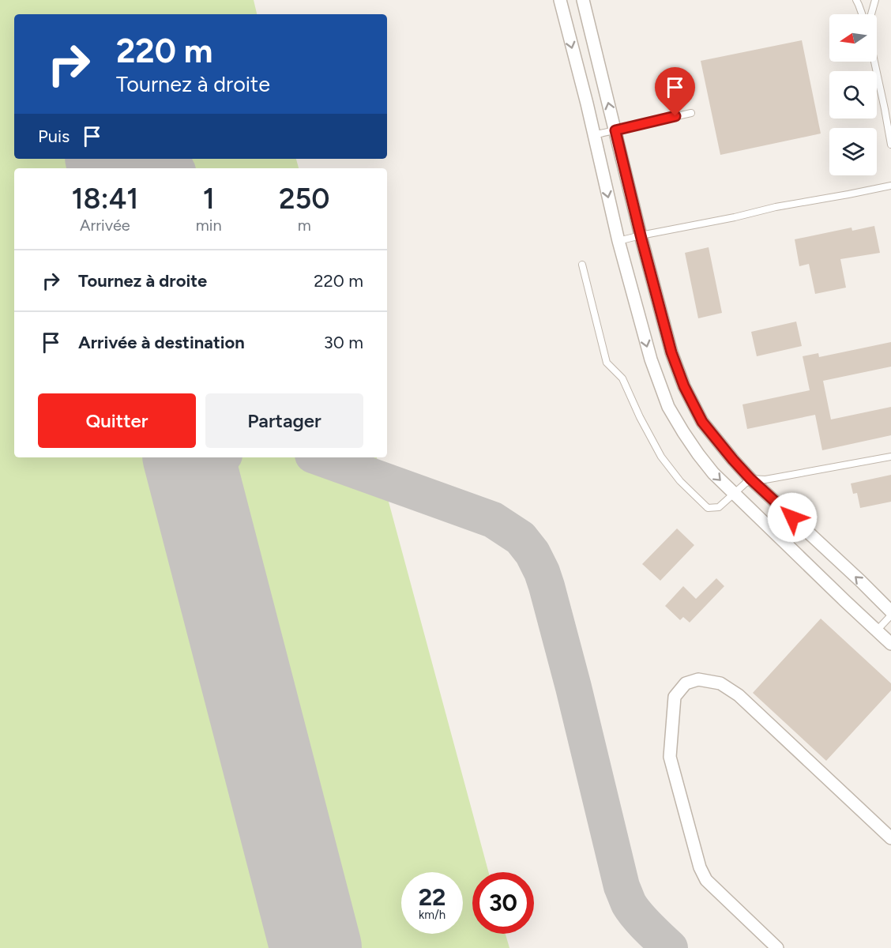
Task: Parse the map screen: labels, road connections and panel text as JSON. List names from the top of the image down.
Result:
{
  "north": "left",
  "page": {
    "turn": ["220 m", "Tournez à droite"],
    "then": "Puis",
    "eta": [
      "18:41",
      "Arrivée",
      "1",
      "min",
      "250",
      "m"
    ],
    "list": [
      {
        "name": "Tournez à droite",
        "value": "220 m"
      },
      {
        "name": "Arrivée à destination",
        "value": "30 m"
      }
    ],
    "buttons": ["Quitter", "Partager"],
    "speed": "22 km/h",
    "limit": "30"
  }
}
